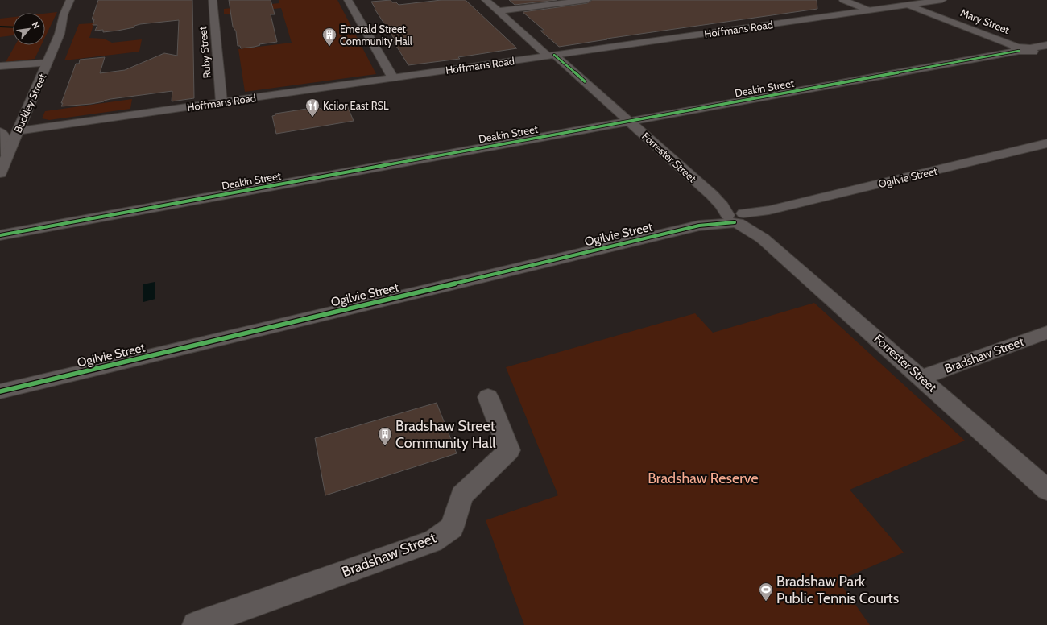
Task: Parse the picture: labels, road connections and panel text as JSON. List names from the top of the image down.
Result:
{
  "streets": {
    "street": [
      "Mary Street",
      "Hoffmans Road",
      "Ruby Street",
      "Deakin Street",
      "Buckley Street",
      "Forrester Street",
      "Ogilvie Street",
      "Bradshaw Street"
    ]
  },
  "crossings": [
    ["Mary Street", "Hoffmans Road"],
    ["Mary Street", "Deakin Street"],
    ["Hoffmans Road", "Ruby Street"],
    ["Hoffmans Road", "Buckley Street"],
    ["Hoffmans Road", "Forrester Street"],
    ["Deakin Street", "Forrester Street"],
    ["Forrester Street", "Ogilvie Street"],
    ["Forrester Street", "Bradshaw Street"]
  ],
  "parks": ["Bradshaw Reserve"],
  "places": {
    "building": ["Emerald Street Community Hall", "Bradshaw Street Community Hall"],
    "restaurant": ["Keilor East RSL"],
    "sports": ["Bradshaw Park Public Tennis Courts"]
  },
  "north": "top right"
}
